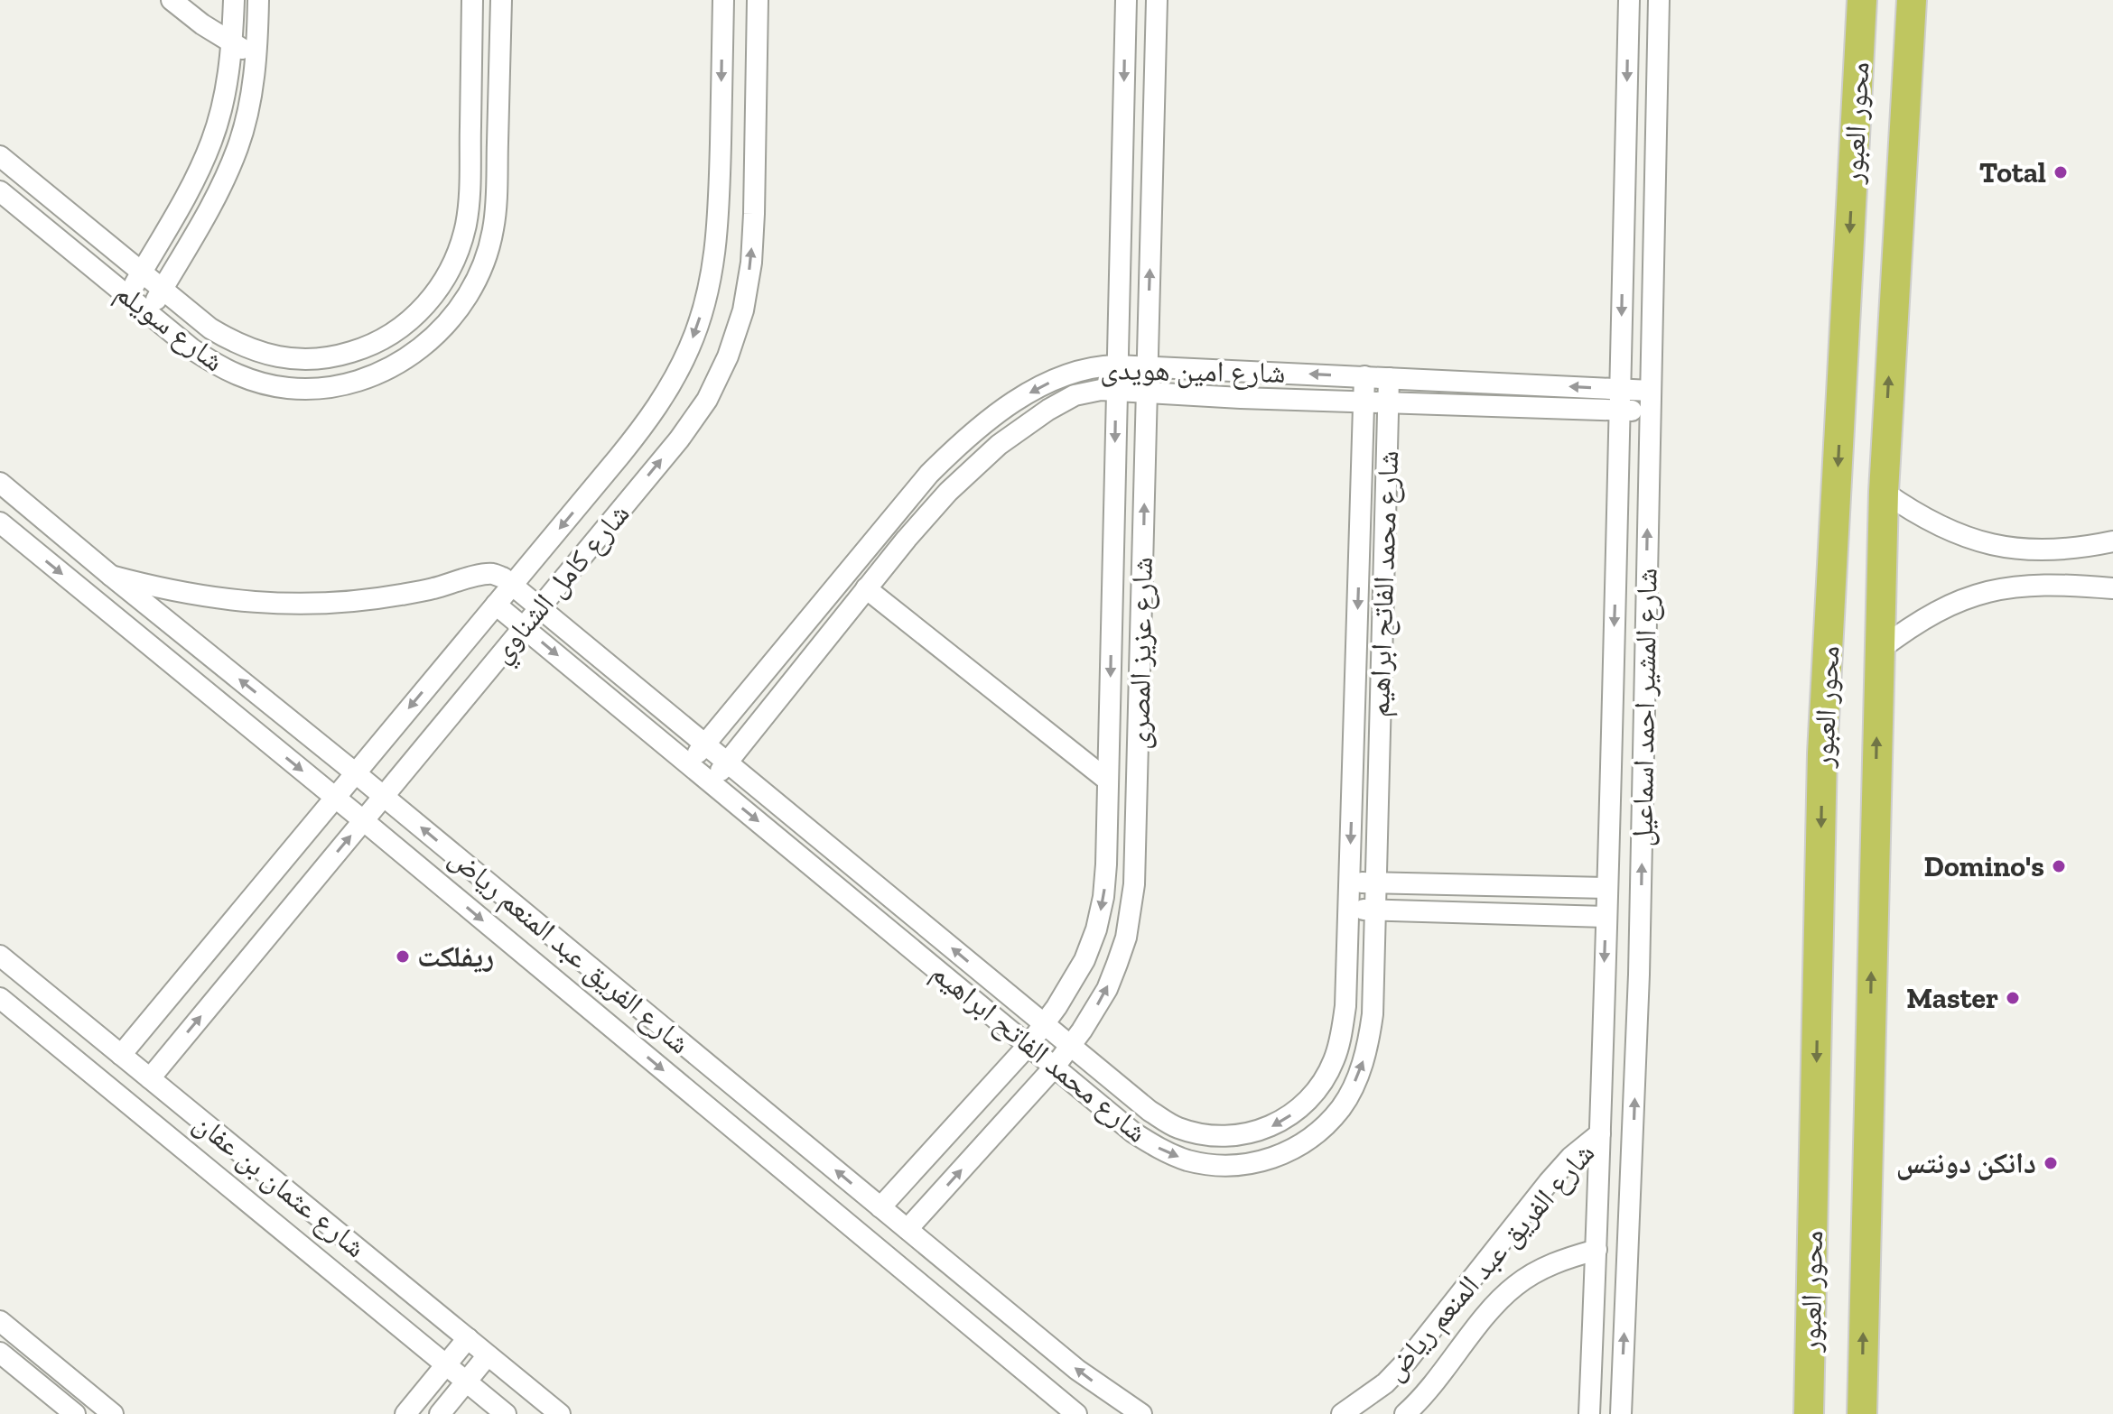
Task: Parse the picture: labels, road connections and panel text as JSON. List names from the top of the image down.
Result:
{
  "streets": {
    "highway": ["محور العبور"],
    "street": [
      "شارع سويلم",
      "شارع امين هويدى",
      "شارع كامل الشناوي",
      "شارع محمد الفاتح ابراهيم",
      "شارع عزيز المصرى",
      "شارع المشير احمد اسماعيل",
      "شارع الفريق عبد المنعم رياض",
      "شارع عثمان بن عفان"
    ]
  },
  "crossings": [
    ["شارع امين هويدى", "شارع محمد الفاتح ابراهيم"],
    ["شارع امين هويدى", "شارع عزيز المصرى"],
    ["شارع امين هويدى", "شارع المشير احمد اسماعيل"],
    ["شارع كامل الشناوي", "شارع محمد الفاتح ابراهيم"],
    ["شارع كامل الشناوي", "شارع الفريق عبد المنعم رياض"],
    ["شارع كامل الشناوي", "شارع عثمان بن عفان"],
    ["شارع محمد الفاتح ابراهيم", "شارع عزيز المصرى"],
    ["شارع عزيز المصرى", "شارع الفريق عبد المنعم رياض"],
    ["شارع المشير احمد اسماعيل", "شارع الفريق عبد المنعم رياض"]
  ],
  "places": [
    "Total",
    "Domino's",
    "ريفلكت",
    "Master",
    "دانكن دونتس"
  ]
}
